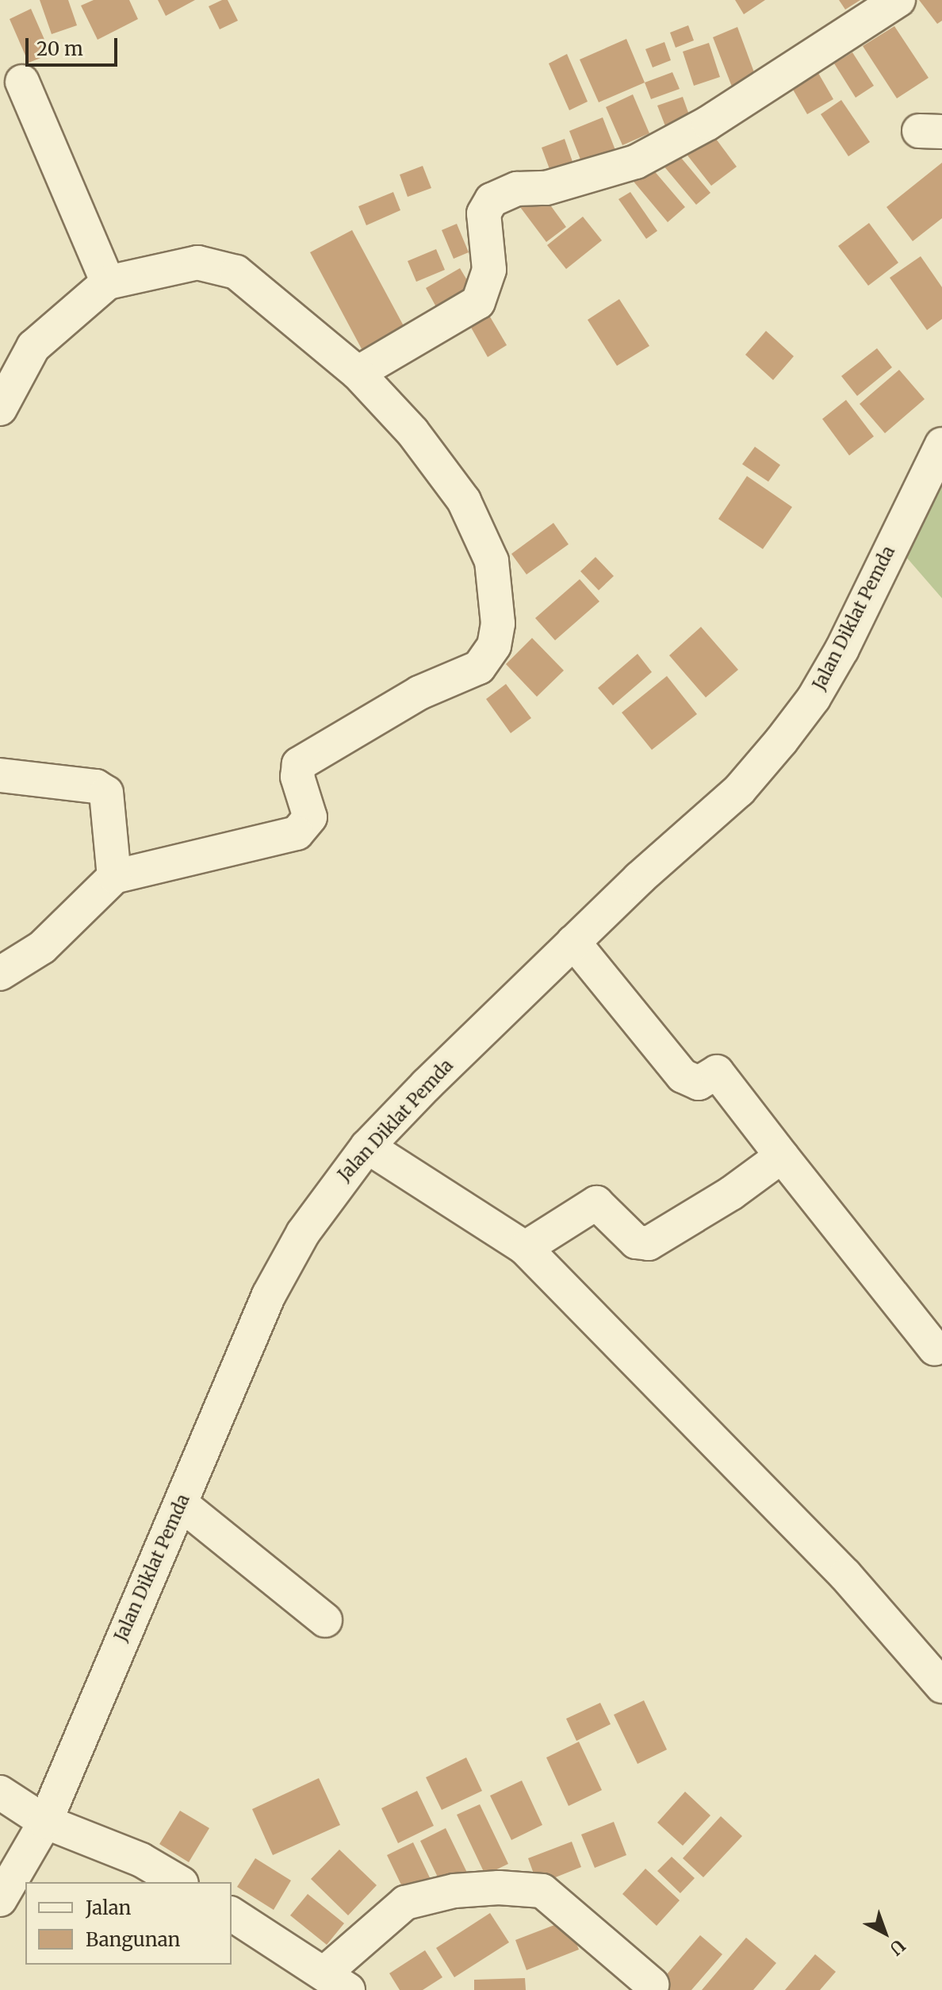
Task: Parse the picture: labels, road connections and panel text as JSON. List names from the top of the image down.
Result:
{
  "streets": {
    "street": ["Jalan Diklat Pemda"]
  },
  "legend": ["Jalan", "Bangunan"],
  "scale_bar": "20 m",
  "north": "bottom right"
}
